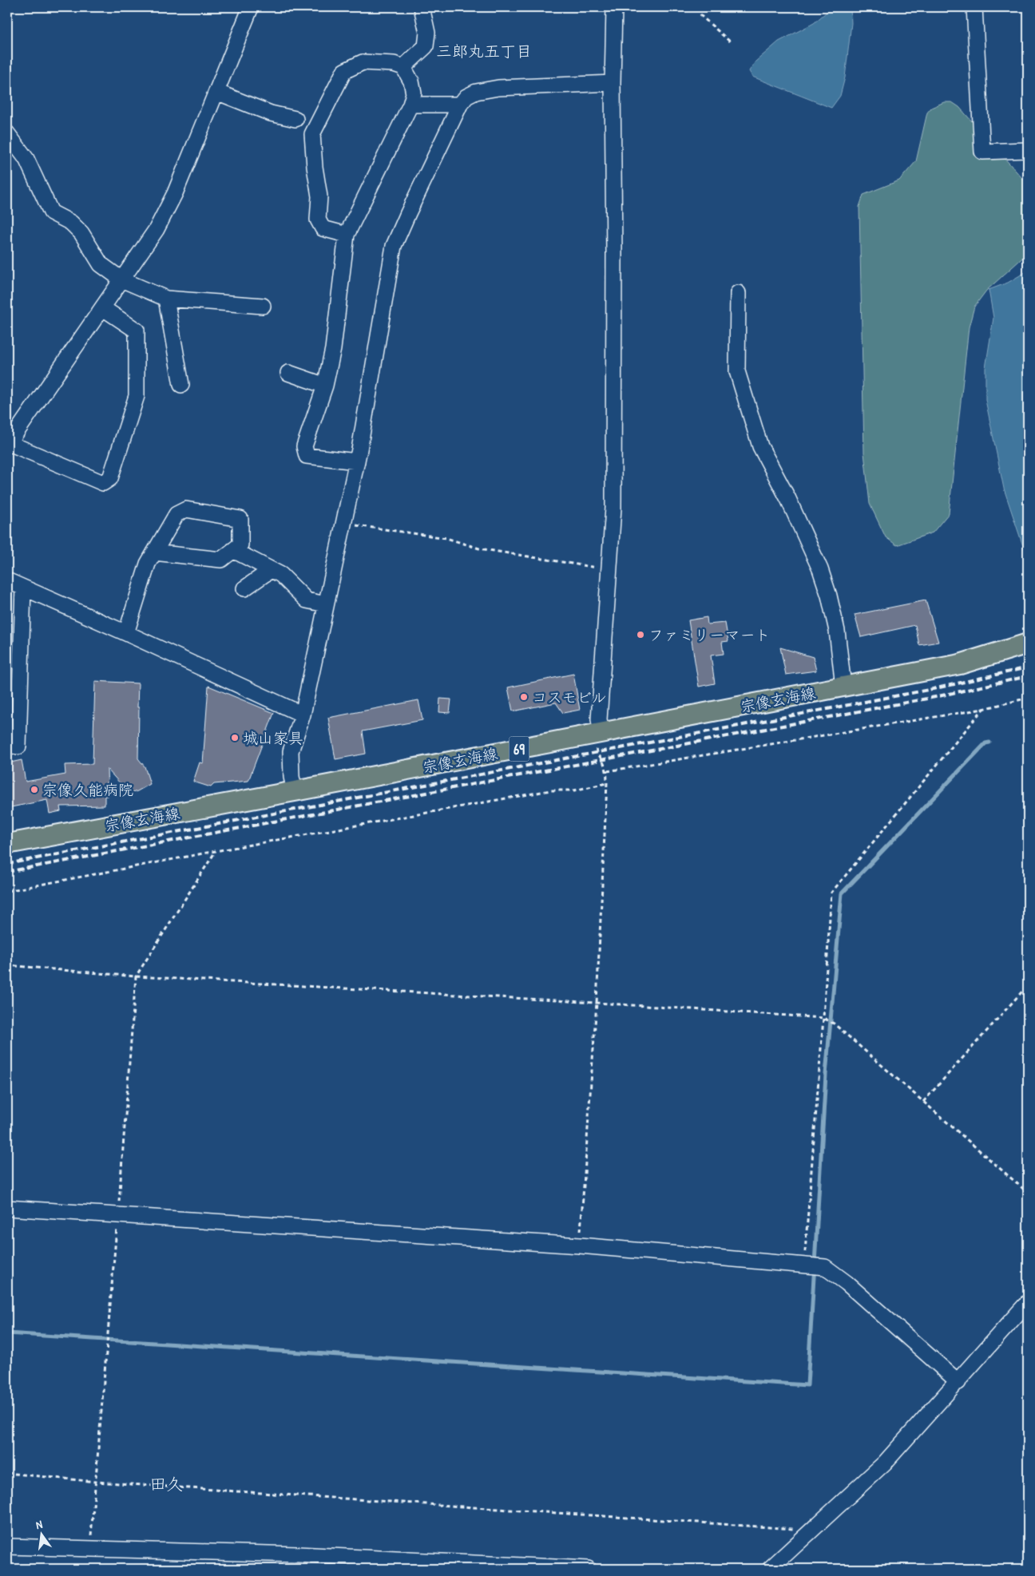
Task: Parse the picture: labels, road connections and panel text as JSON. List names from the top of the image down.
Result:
{
  "streets": {
    "main road": ["宗像玄海線", "69"]
  },
  "districts": ["三郎丸五丁目", "田久"],
  "places": [
    "ファミリーマート",
    "コスモビル",
    "城山家具",
    "宗像久能病院"
  ],
  "north": "top"
}
